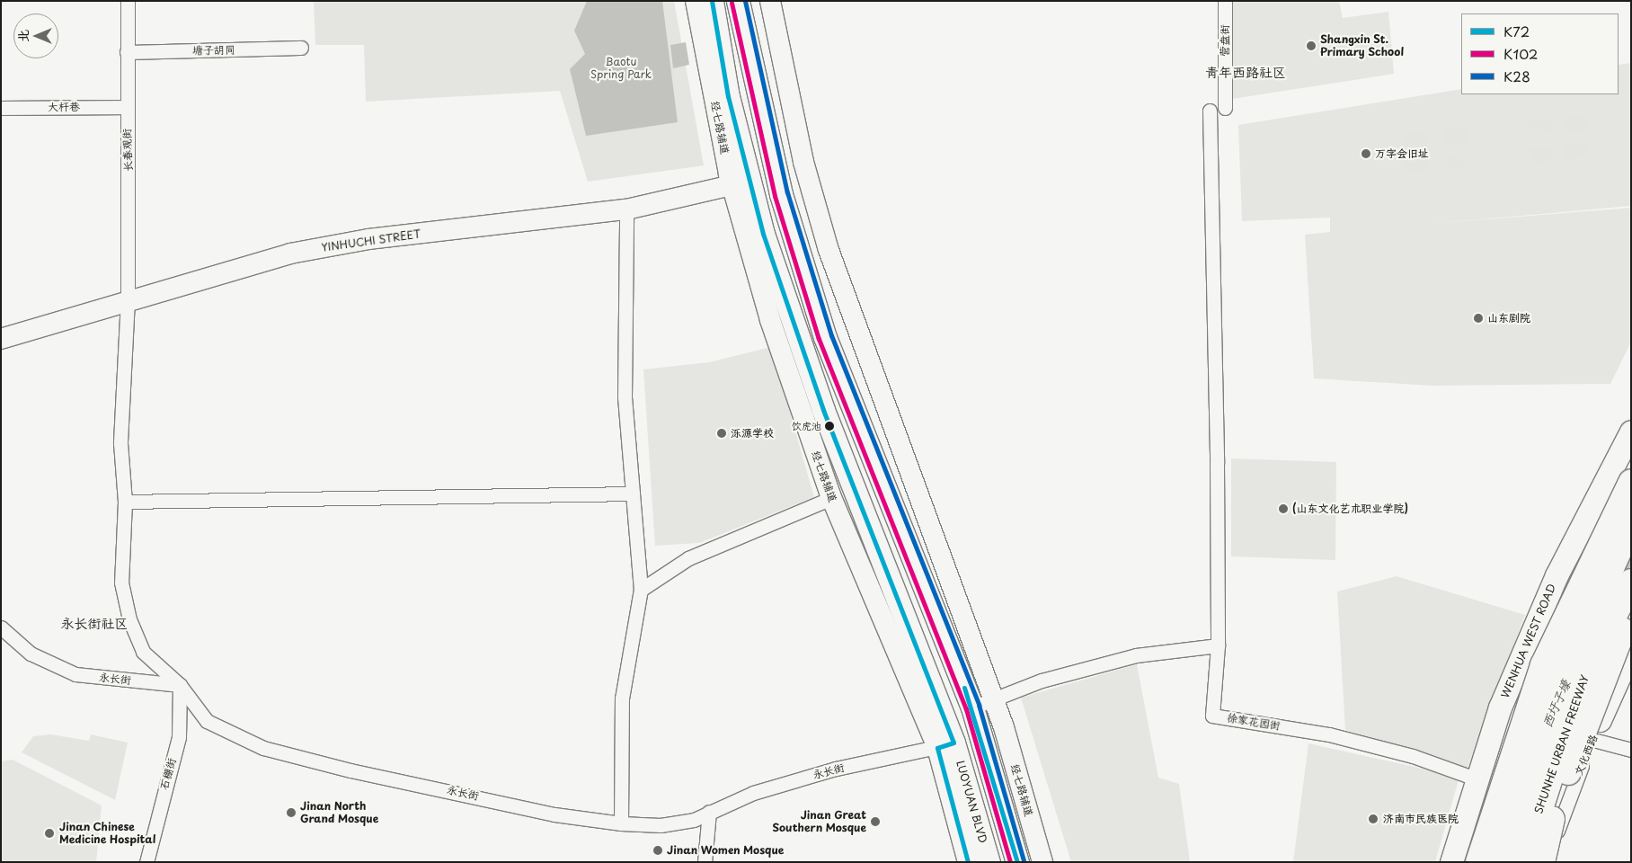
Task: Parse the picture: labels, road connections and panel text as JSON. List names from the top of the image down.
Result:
{
  "streets": {
    "highway": ["SHUNHE URBAN FREEWAY"],
    "main road": ["WENHUA WEST ROAD", "文化西路", "LUOYUAN BLVD"],
    "street": [
      "营盘街",
      "塘子胡同",
      "大杆巷",
      "经七路辅道",
      "长春观街",
      "YINHUCHI STREET",
      "永长街",
      "徐家花园街",
      "石棚街"
    ]
  },
  "crossings": [
    ["塘子胡同", "长春观街"],
    ["大杆巷", "长春观街"],
    ["经七路辅道", "YINHUCHI STREET"],
    ["经七路辅道", "永长街"],
    ["经七路辅道", "LUOYUAN BLVD"],
    ["长春观街", "YINHUCHI STREET"],
    ["长春观街", "永长街"],
    ["长春观街", "石棚街"],
    ["YINHUCHI STREET", "LUOYUAN BLVD"],
    ["WENHUA WEST ROAD", "徐家花园街"],
    ["永长街", "石棚街"],
    ["永长街", "LUOYUAN BLVD"]
  ],
  "districts": ["青年西路社区", "永长街社区"],
  "water": ["西圩子壕"],
  "parks": ["Baotu Spring Park"],
  "places": [
    "Shangxin St. Primary School",
    "万字会旧址",
    "山东剧院",
    "饮虎池",
    "泺源学校",
    "(山东文化艺术职业学院)",
    "Jinan North Grand Mosque",
    "济南市民族医院",
    "Jinan Great Southern Mosque",
    "Jinan Chinese Medicine Hospital",
    "Jinan Women Mosque"
  ],
  "lines": ["transit line K72", "transit line K28", "transit line K102"],
  "legend": ["K72", "K102", "K28"],
  "north": "left"
}
